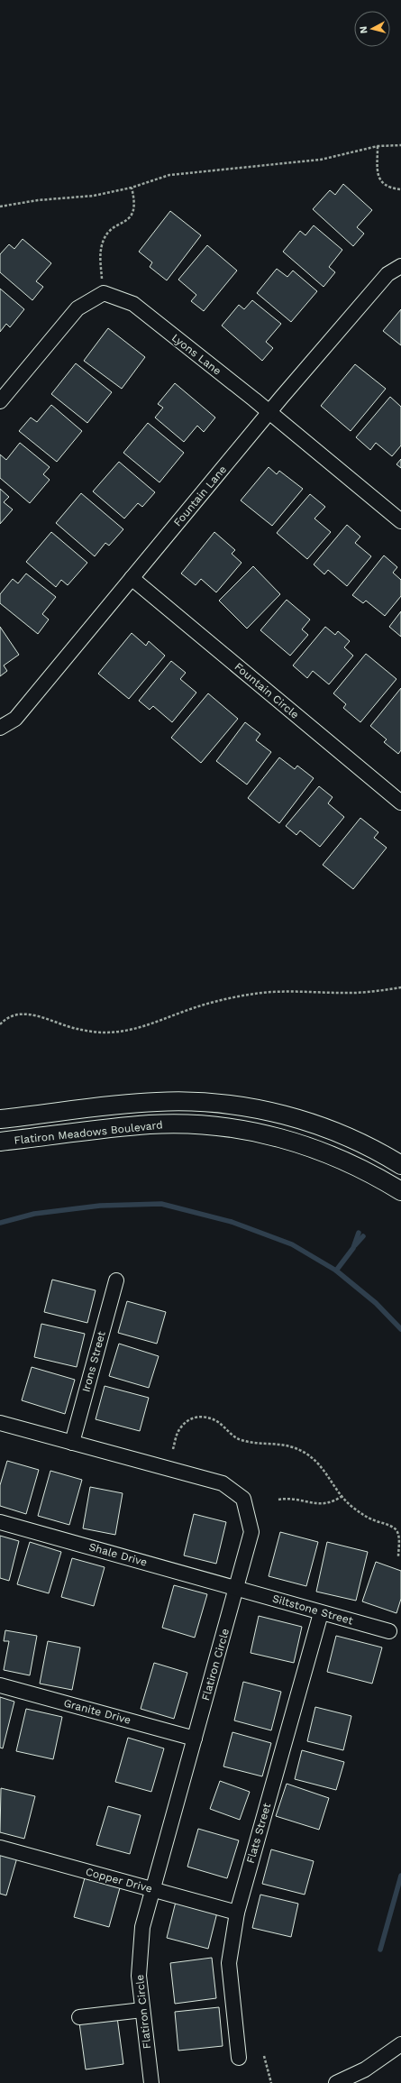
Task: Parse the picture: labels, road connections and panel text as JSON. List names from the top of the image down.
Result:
{
  "streets": {
    "street": [
      "Lyons Lane",
      "Fountain Lane",
      "Fountain Circle",
      "Flatiron Meadows Boulevard",
      "Irons Street",
      "Shale Drive",
      "Siltstone Street",
      "Flatiron Circle",
      "Granite Drive",
      "Flats Street",
      "Copper Drive"
    ]
  },
  "crossings": [
    ["Lyons Lane", "Fountain Lane"],
    ["Fountain Lane", "Fountain Circle"],
    ["Irons Street", "Flatiron Circle"],
    ["Shale Drive", "Siltstone Street"],
    ["Shale Drive", "Flatiron Circle"],
    ["Siltstone Street", "Flatiron Circle"],
    ["Siltstone Street", "Flats Street"],
    ["Flatiron Circle", "Granite Drive"],
    ["Flatiron Circle", "Copper Drive"],
    ["Flats Street", "Copper Drive"]
  ],
  "north": "left"
}
